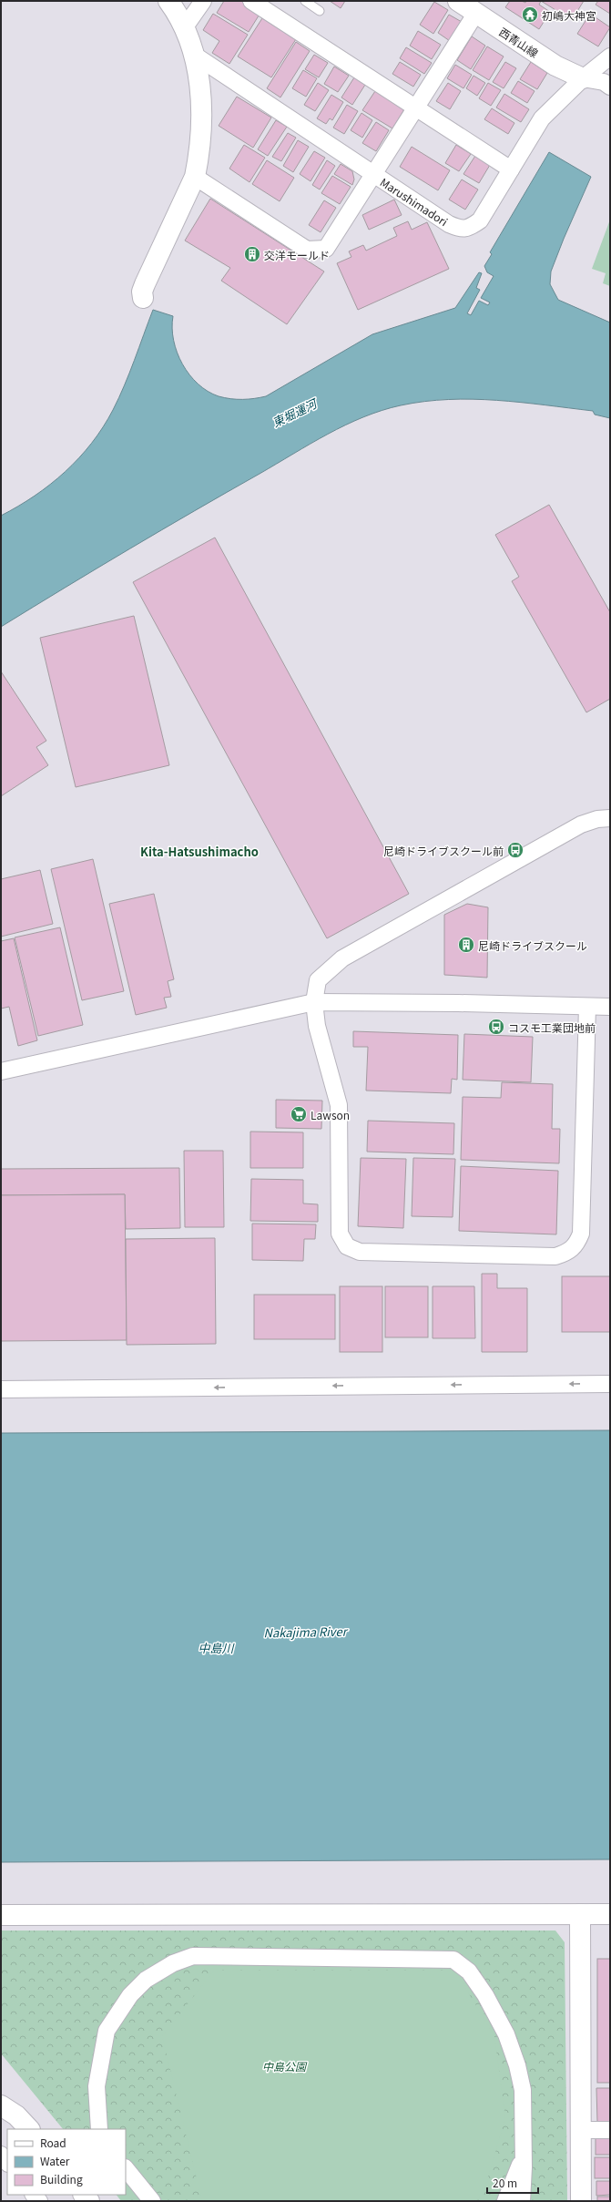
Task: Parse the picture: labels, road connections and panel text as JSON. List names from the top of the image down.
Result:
{
  "streets": {
    "street": ["西青山線", "Marushimadori"]
  },
  "crossings": [
    ["西青山線", "Marushimadori"]
  ],
  "districts": ["Kita-Hatsushimacho"],
  "water": ["東堀運河", "Nakajima River", "中島川"],
  "parks": ["中島公園"],
  "places": {
    "temple": ["初嶋大神宮"],
    "building": ["交洋モールド", "尼崎ドライブスクール"],
    "bus stop": ["尼崎ドライブスクール前", "コスモ工業団地前"],
    "supermarket": ["Lawson"]
  },
  "legend": ["Road", "Water", "Building"],
  "scale_bar": "20 m"
}
